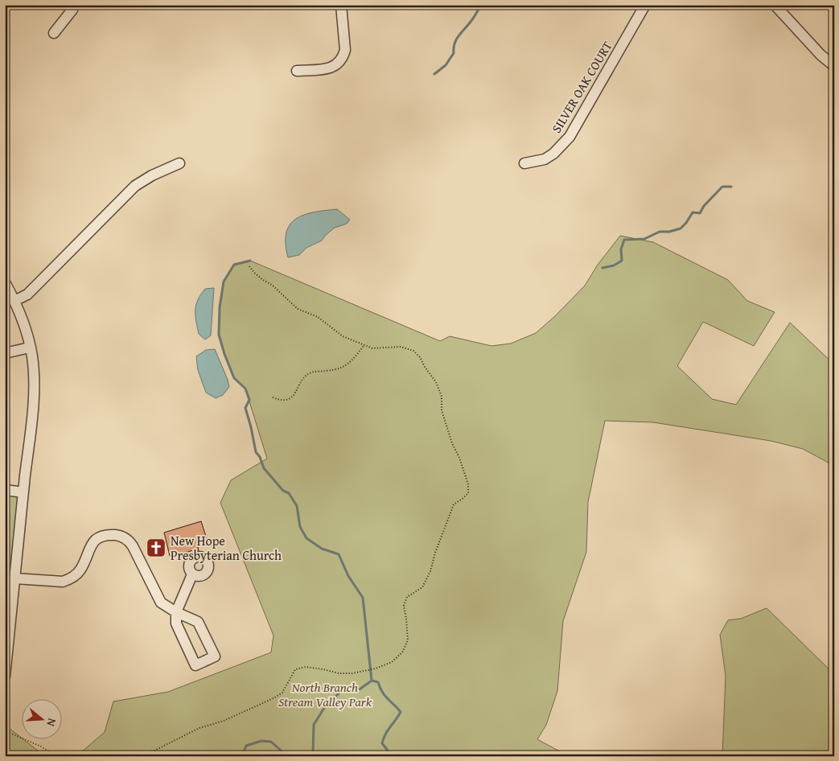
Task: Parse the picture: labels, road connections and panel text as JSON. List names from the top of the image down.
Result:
{
  "streets": {
    "street": ["SILVER OAK COURT"]
  },
  "parks": ["North Branch Stream Valley Park"],
  "places": {
    "church": ["New Hope Presbyterian Church"]
  },
  "north": "right"
}
